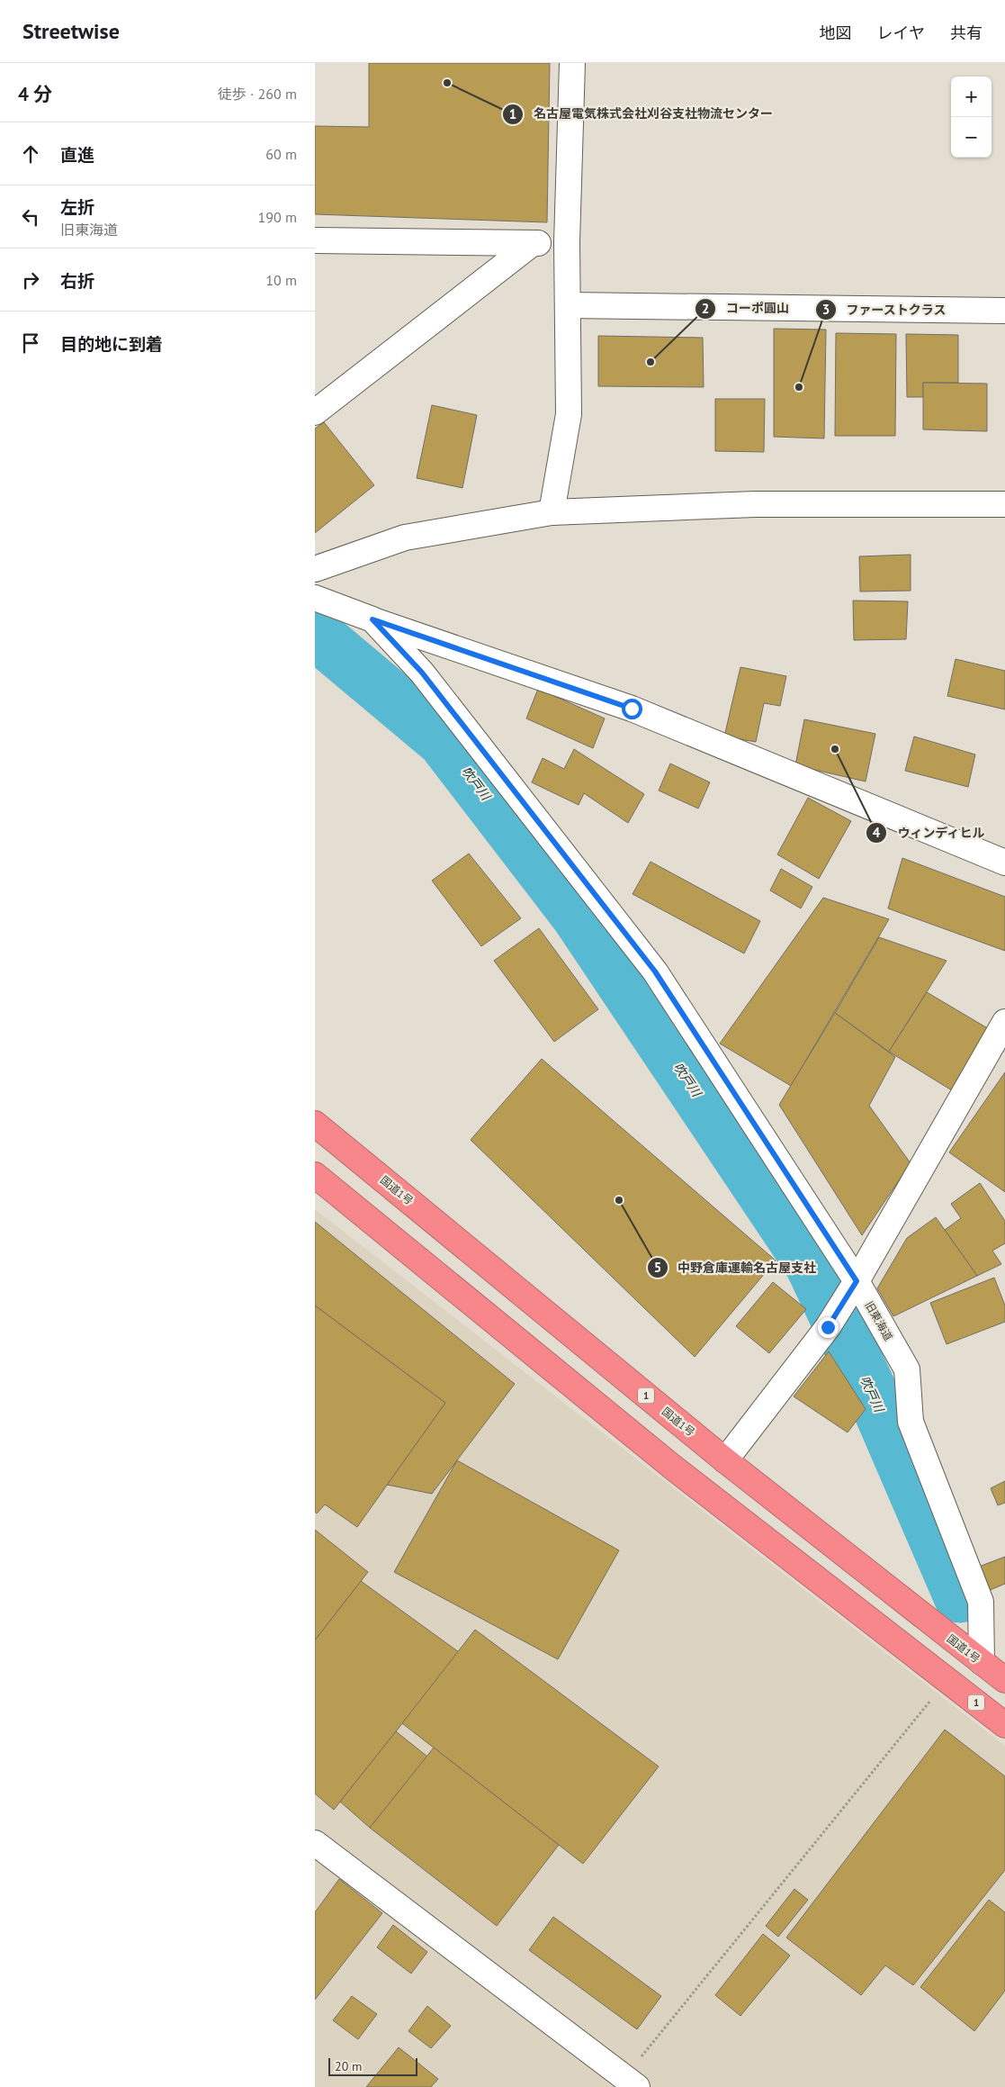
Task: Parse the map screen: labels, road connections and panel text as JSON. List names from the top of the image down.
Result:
{
  "streets": {
    "highway": ["国道1号", "1"],
    "street": ["旧東海道"]
  },
  "crossings": [
    ["国道1号", "旧東海道"]
  ],
  "water": ["吹戸川"],
  "places": [
    "名古屋電気株式会社刈谷支社物流センター",
    "コーポ圓山",
    "ファーストクラス",
    "ウィンディヒル",
    "中野倉庫運輸名古屋支社"
  ],
  "scale_bar": "20 m",
  "page": {
    "header": "Streetwise",
    "nav": ["地図", "レイヤ", "共有"],
    "heading": ["4 分", "徒歩 · 260 m"],
    "map_buttons": ["+", "−"],
    "list": [
      ["直進", "60 m"],
      ["左折", "旧東海道", "190 m"],
      ["右折", "10 m"],
      "目的地に到着"
    ],
    "scale": "20 m"
  }
}
